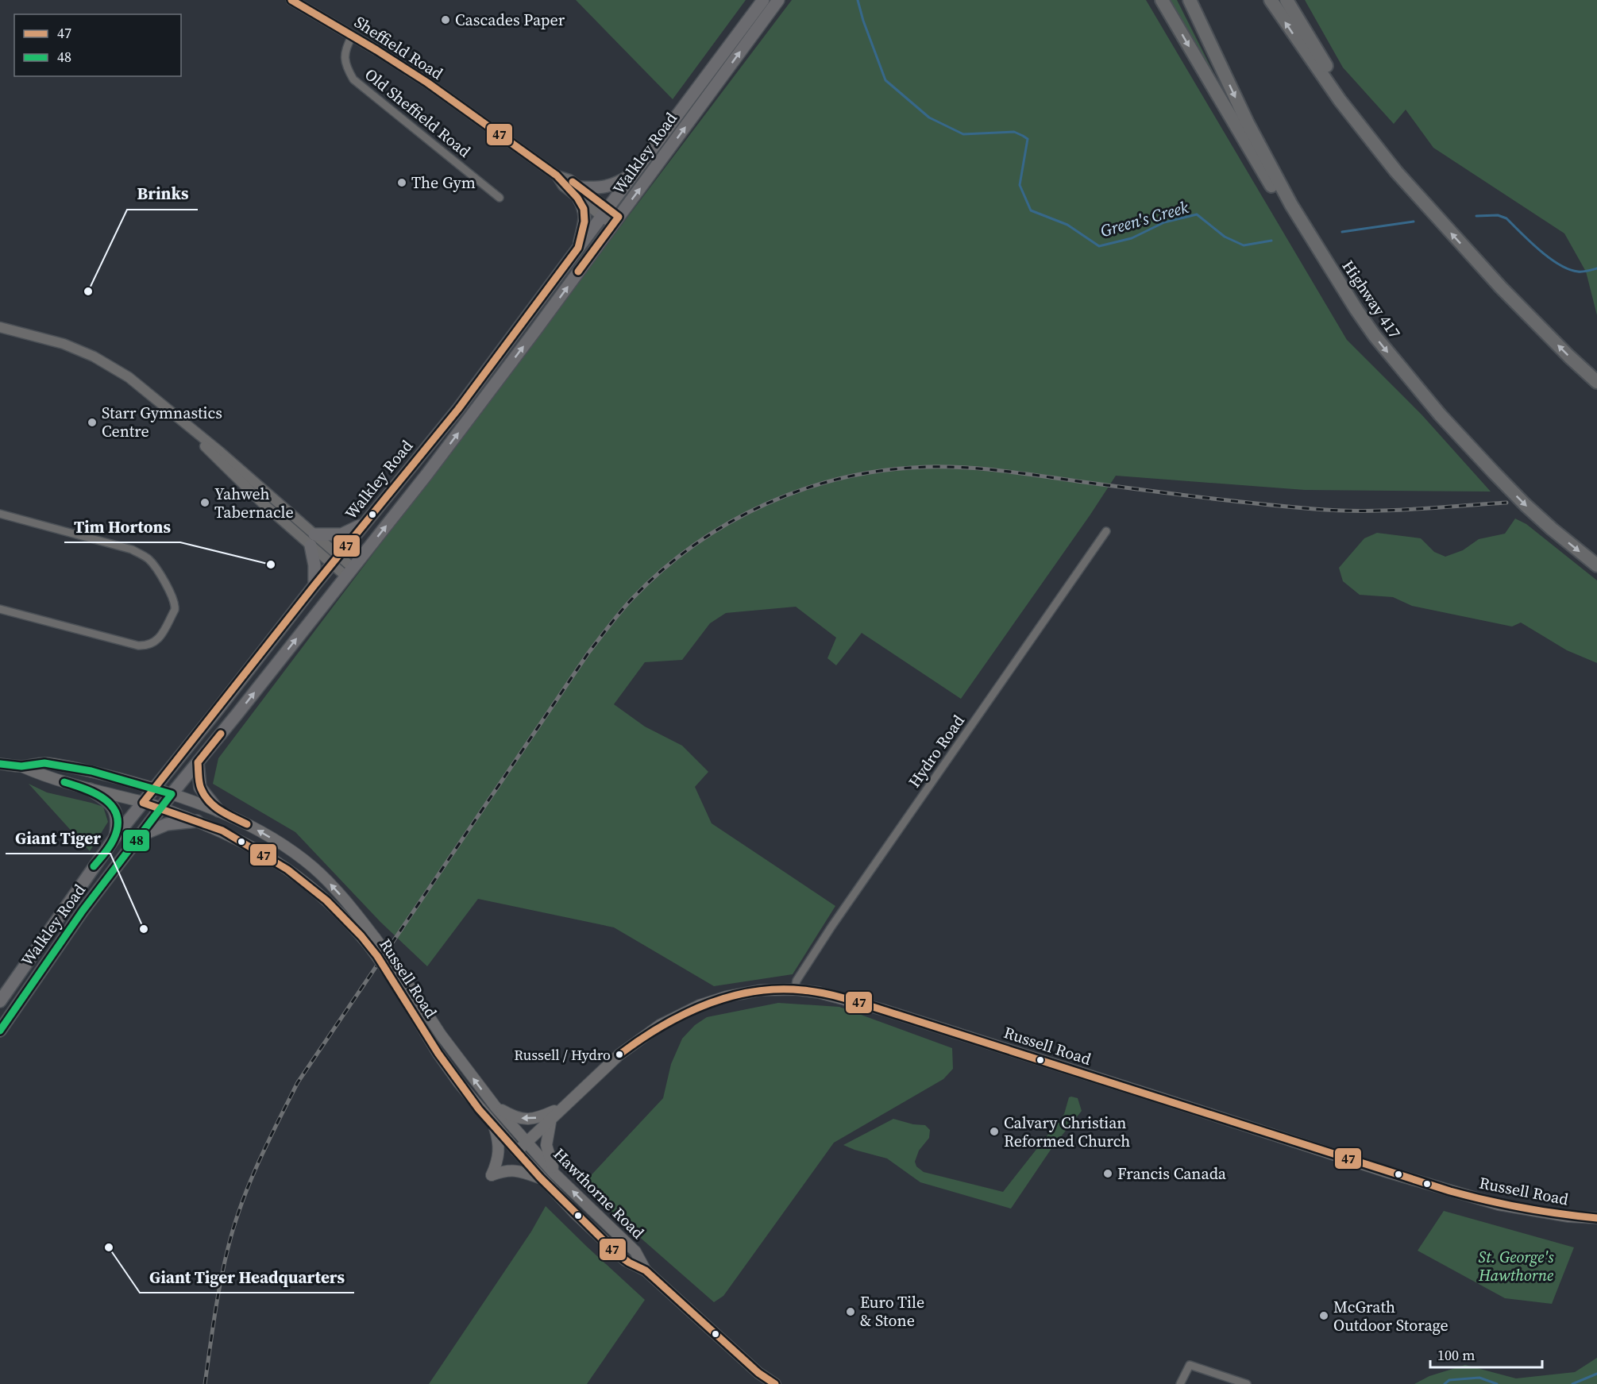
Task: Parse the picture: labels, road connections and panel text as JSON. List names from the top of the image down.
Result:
{
  "streets": {
    "highway": ["Highway 417"],
    "main road": ["Walkley Road", "Russell Road", "Hawthorne Road"],
    "street": ["Sheffield Road", "Old Sheffield Road", "Hydro Road"]
  },
  "crossings": [
    ["Sheffield Road", "Old Sheffield Road"],
    ["Sheffield Road", "Walkley Road"],
    ["Walkley Road", "Russell Road"],
    ["Hydro Road", "Russell Road"],
    ["Russell Road", "Hawthorne Road"]
  ],
  "water": ["Green's Creek"],
  "parks": ["St. George's Hawthorne"],
  "places": [
    "Cascades Paper",
    "The Gym",
    "Brinks",
    "Starr Gymnastics Centre",
    "Yahweh Tabernacle",
    "Tim Hortons",
    "Giant Tiger",
    "Russell / Hydro",
    "Calvary Christian Reformed Church",
    "Francis Canada",
    "Giant Tiger Headquarters",
    "Euro Tile & Stone",
    "McGrath Outdoor Storage"
  ],
  "lines": ["transit line 47", "transit line 48"],
  "legend": ["47", "48"],
  "scale_bar": "100 m"
}
